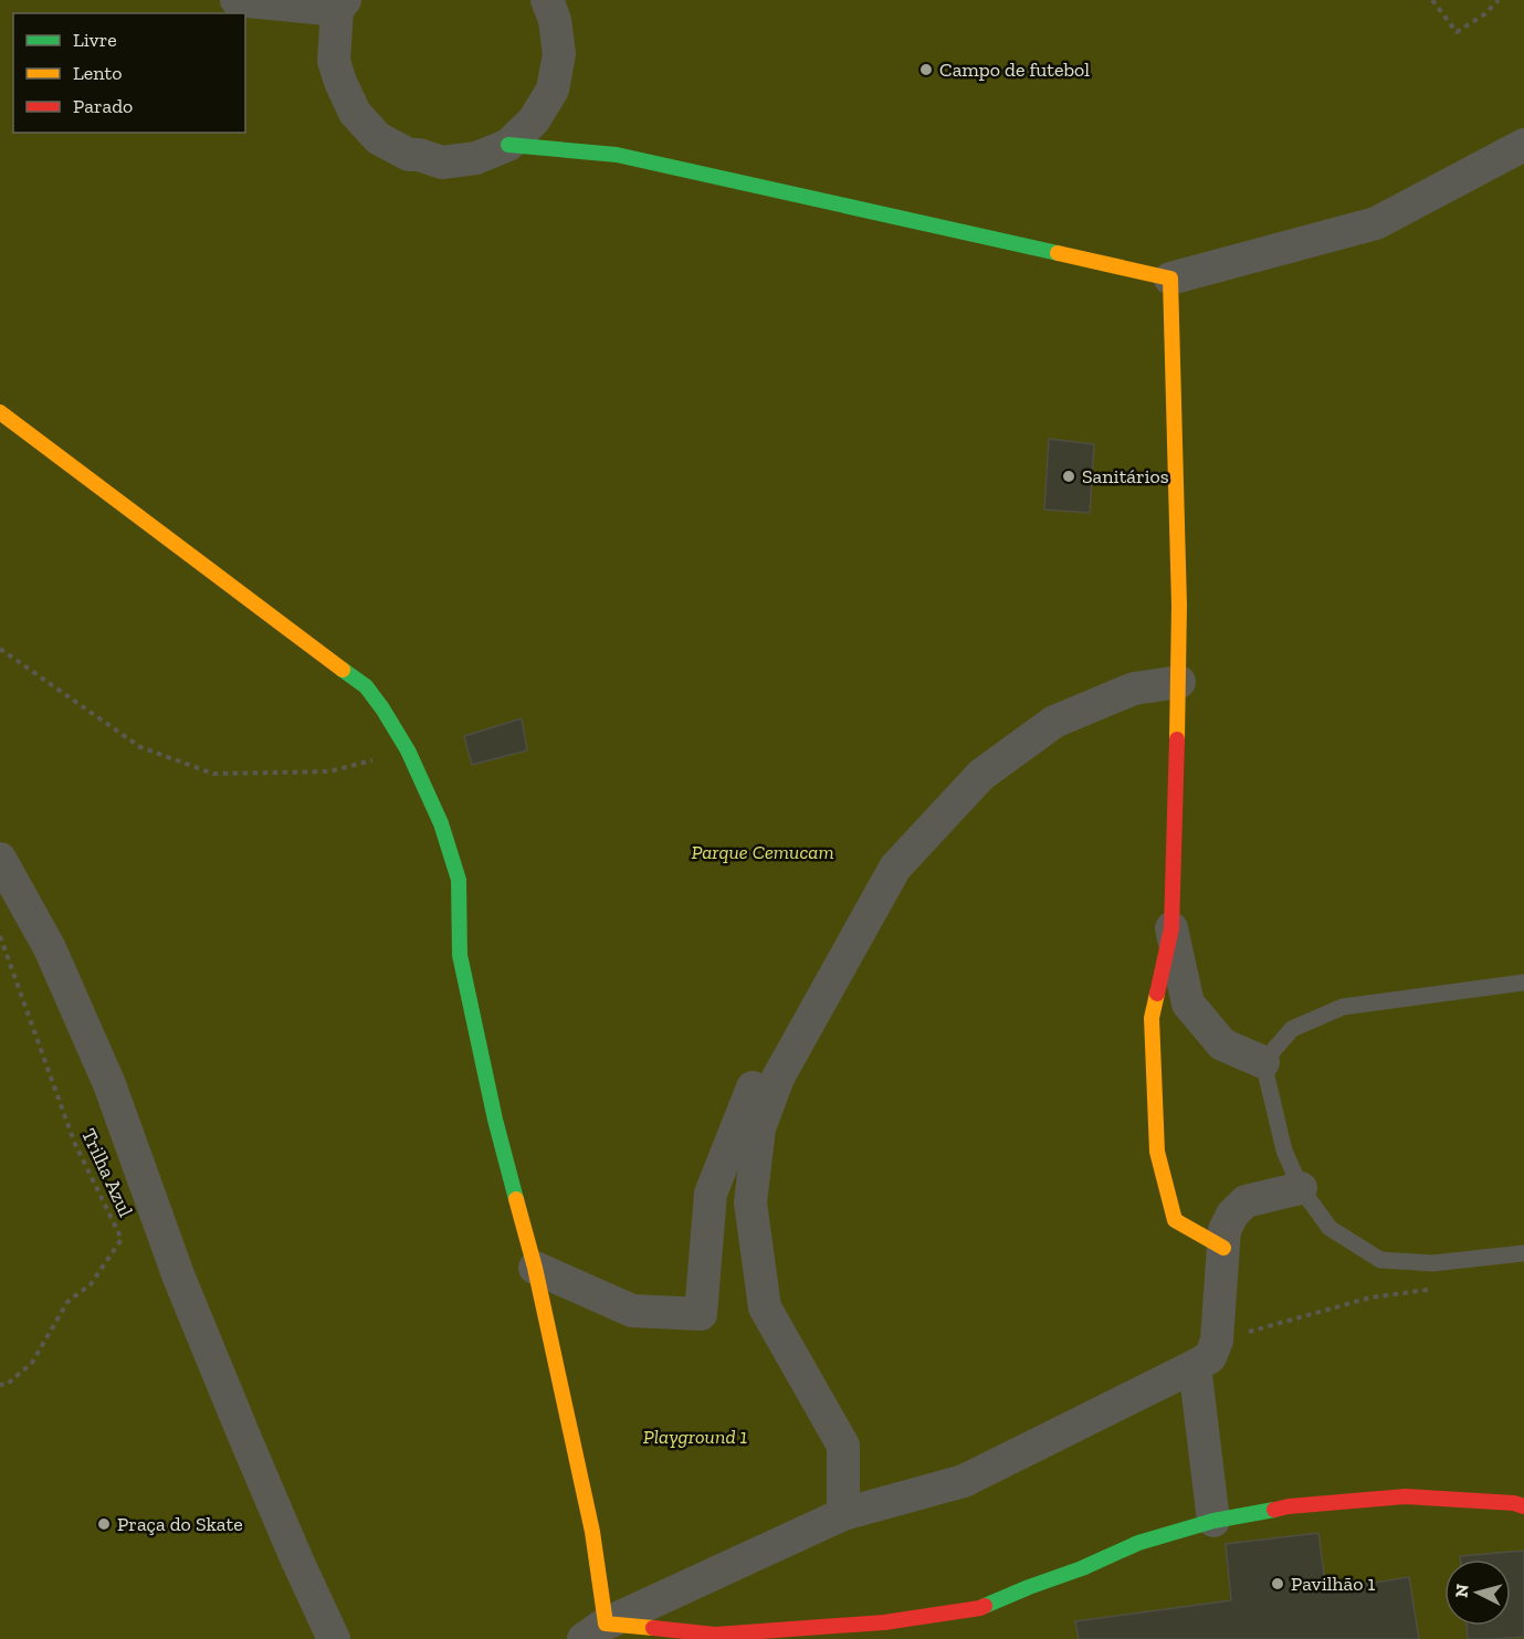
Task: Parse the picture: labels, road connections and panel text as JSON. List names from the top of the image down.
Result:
{
  "streets": {
    "path": ["Trilha Azul"]
  },
  "parks": ["Parque Cemucam", "Playground 1"],
  "places": [
    "Campo de futebol",
    "Sanitários",
    "Praça do Skate",
    "Pavilhão 1"
  ],
  "legend": ["Livre", "Lento", "Parado"],
  "north": "left"
}
